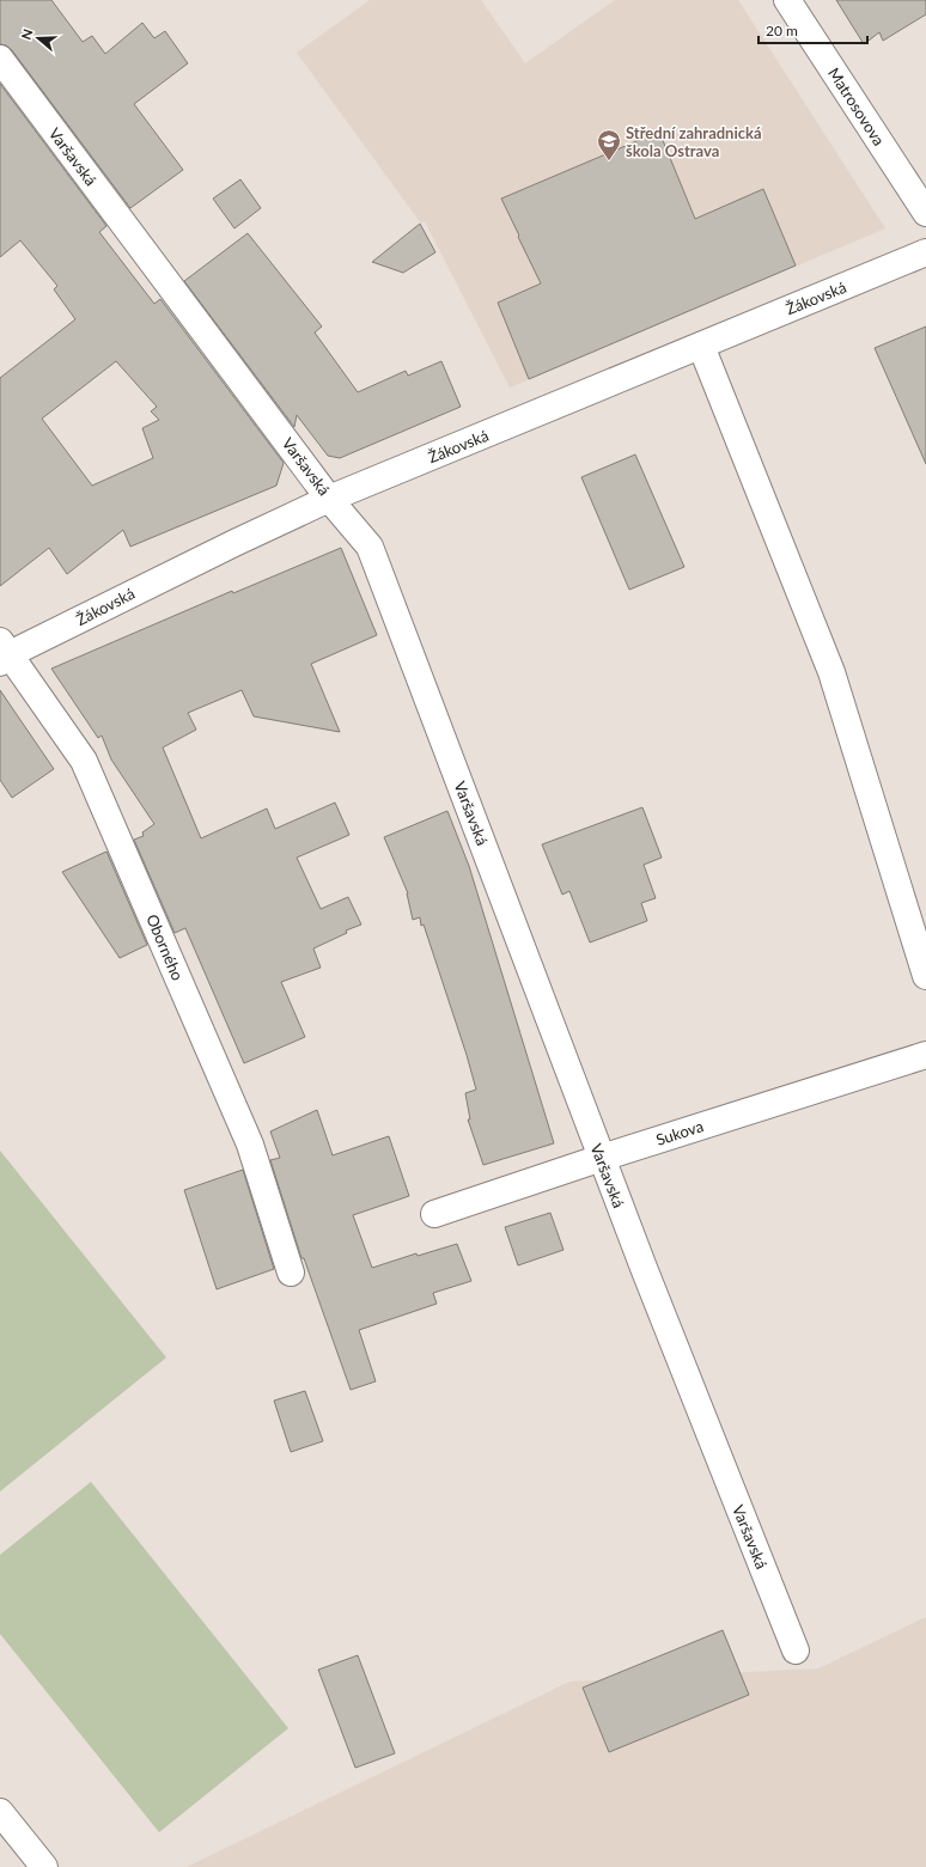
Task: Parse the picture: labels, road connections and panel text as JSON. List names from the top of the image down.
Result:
{
  "streets": {
    "street": [
      "Matrosovova",
      "Varšavská",
      "Žákovská",
      "Oborného",
      "Sukova"
    ]
  },
  "crossings": [
    ["Varšavská", "Žákovská"],
    ["Varšavská", "Sukova"],
    ["Žákovská", "Oborného"]
  ],
  "places": {
    "school or university": ["Střední zahradnická škola Ostrava"]
  },
  "scale_bar": "20 m",
  "north": "left"
}
